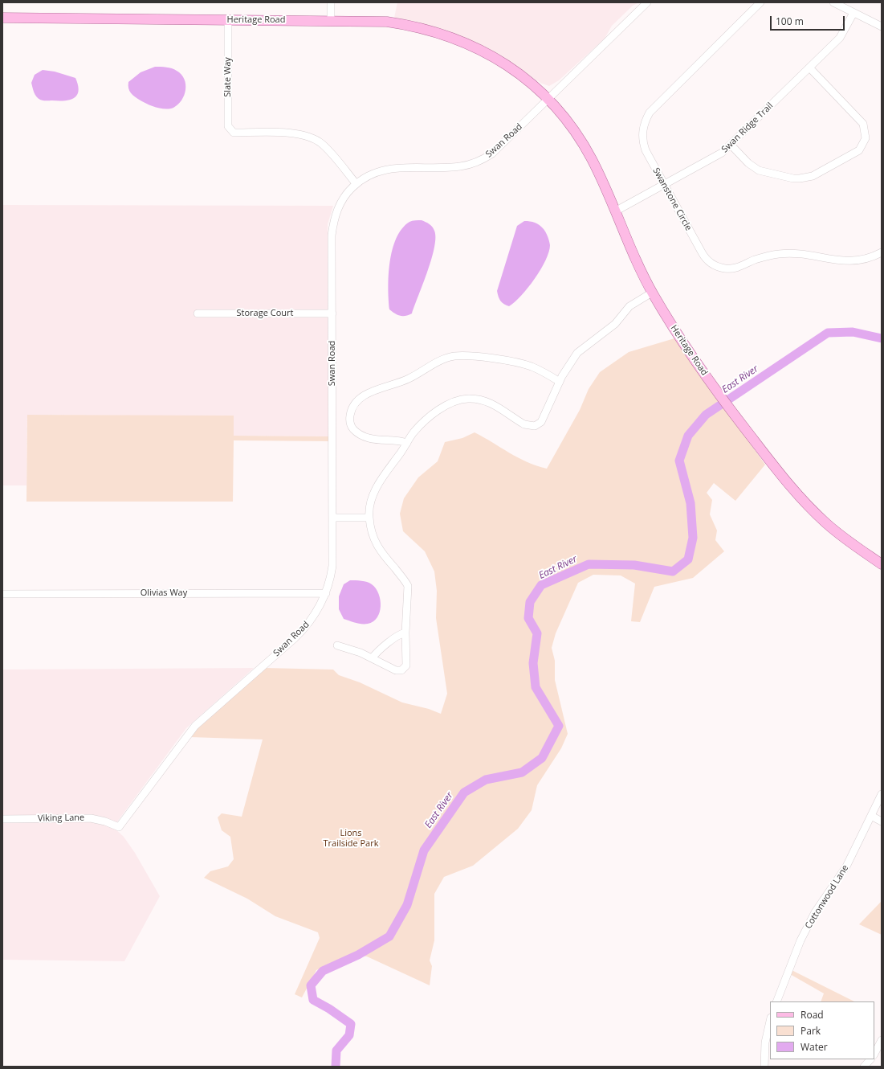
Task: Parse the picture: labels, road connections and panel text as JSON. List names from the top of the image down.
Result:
{
  "streets": {
    "main road": ["Heritage Road"],
    "street": [
      "Slate Way",
      "Swan Ridge Trail",
      "Swan Road",
      "Swanstone Circle",
      "Storage Court",
      "Olivias Way",
      "Viking Lane",
      "Cottonwood Lane"
    ]
  },
  "crossings": [
    ["Heritage Road", "Slate Way"],
    ["Heritage Road", "Swan Ridge Trail"],
    ["Heritage Road", "Swan Road"],
    ["Slate Way", "Swan Road"],
    ["Swan Ridge Trail", "Swanstone Circle"],
    ["Swan Road", "Storage Court"],
    ["Swan Road", "Olivias Way"],
    ["Swan Road", "Viking Lane"]
  ],
  "water": ["East River"],
  "parks": ["Lions Trailside Park"],
  "legend": ["Road", "Park", "Water"],
  "scale_bar": "100 m"
}
